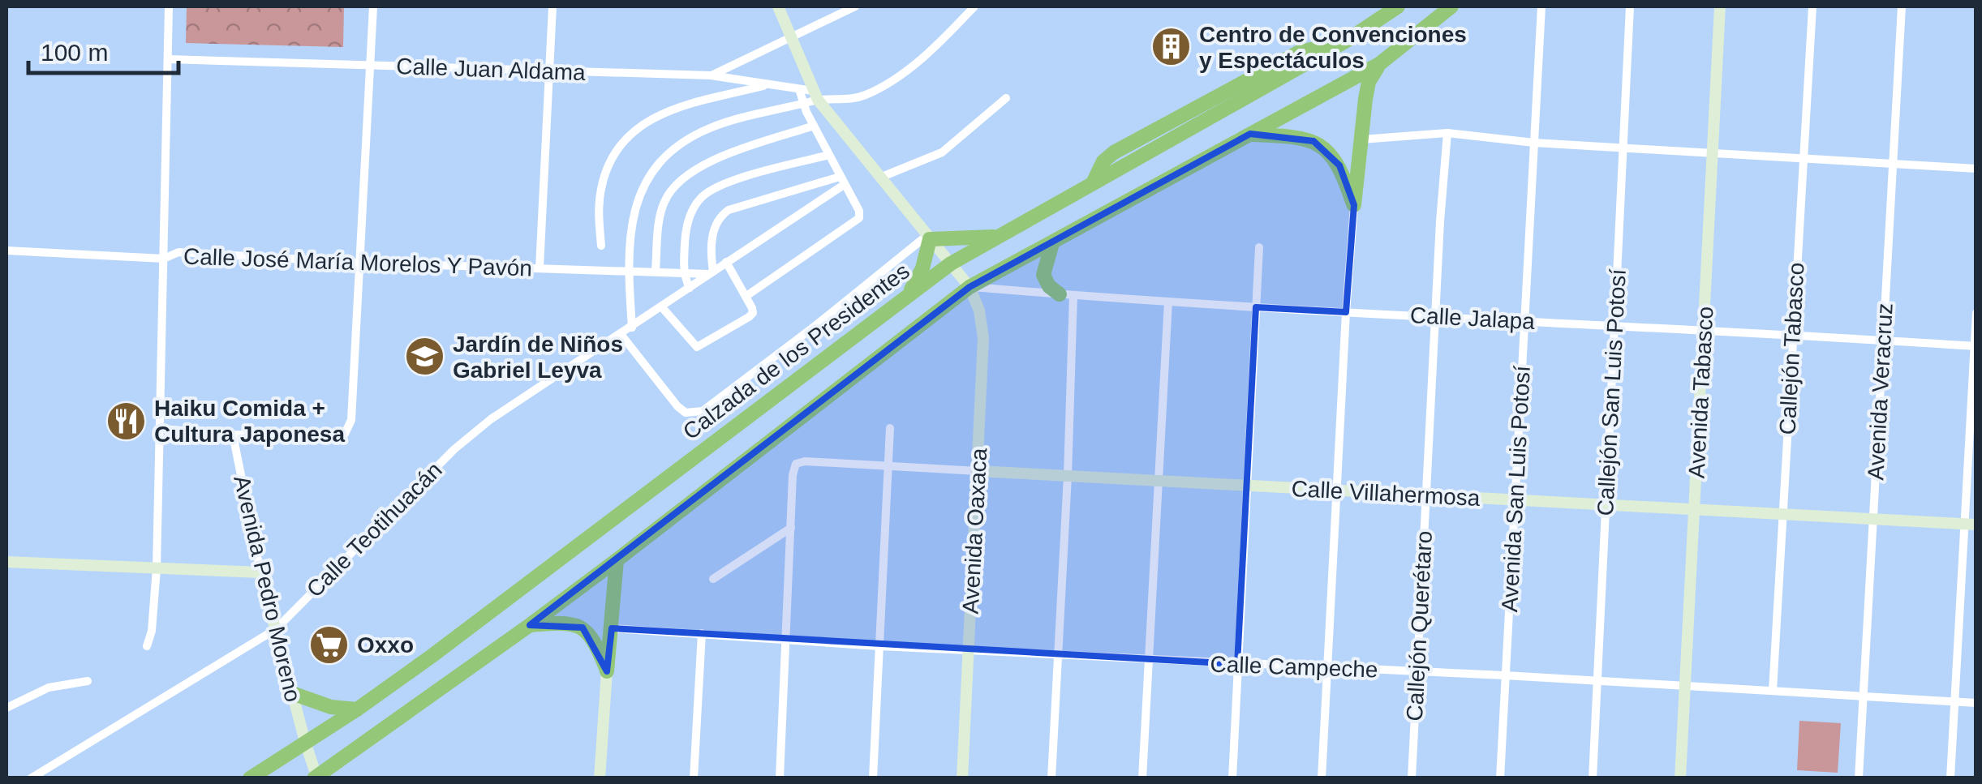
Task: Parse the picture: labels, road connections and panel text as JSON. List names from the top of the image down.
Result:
{
  "streets": {
    "highway": ["Calzada de los Presidentes"],
    "street": [
      "Calle Juan Aldama",
      "Calle José María Morelos Y Pavón",
      "Calle Jalapa",
      "Callejón Tabasco",
      "Avenida Veracruz",
      "Callejón San Luis Potosí",
      "Avenida Tabasco",
      "Avenida San Luis Potosí",
      "Calle Villahermosa",
      "Calle Teotihuacán",
      "Avenida Oaxaca",
      "Avenida Pedro Moreno",
      "Callejón Querétaro",
      "Calle Campeche"
    ]
  },
  "crossings": [
    ["Calle José María Morelos Y Pavón", "Calle Teotihuacán"],
    ["Calle Jalapa", "Callejón Tabasco"],
    ["Calle Jalapa", "Avenida Veracruz"],
    ["Calle Jalapa", "Callejón San Luis Potosí"],
    ["Calle Jalapa", "Avenida Tabasco"],
    ["Calle Jalapa", "Avenida San Luis Potosí"],
    ["Calle Jalapa", "Avenida Oaxaca"],
    ["Calle Jalapa", "Callejón Querétaro"],
    ["Callejón Tabasco", "Calle Villahermosa"],
    ["Callejón Tabasco", "Calle Campeche"],
    ["Calzada de los Presidentes", "Avenida Pedro Moreno"],
    ["Avenida Veracruz", "Calle Villahermosa"],
    ["Avenida Veracruz", "Calle Campeche"],
    ["Callejón San Luis Potosí", "Calle Villahermosa"],
    ["Callejón San Luis Potosí", "Calle Campeche"],
    ["Avenida Tabasco", "Calle Villahermosa"],
    ["Avenida Tabasco", "Calle Campeche"],
    ["Avenida San Luis Potosí", "Calle Villahermosa"],
    ["Avenida San Luis Potosí", "Calle Campeche"],
    ["Calle Villahermosa", "Avenida Oaxaca"],
    ["Calle Villahermosa", "Callejón Querétaro"],
    ["Calle Teotihuacán", "Avenida Pedro Moreno"],
    ["Avenida Oaxaca", "Calle Campeche"],
    ["Callejón Querétaro", "Calle Campeche"]
  ],
  "places": {
    "building": ["Centro de Convenciones y Espectáculos"],
    "school or university": ["Jardín de Niños Gabriel Leyva"],
    "restaurant": ["Haiku Comida + Cultura Japonesa"],
    "supermarket": ["Oxxo"]
  },
  "scale_bar": "100 m"
}
